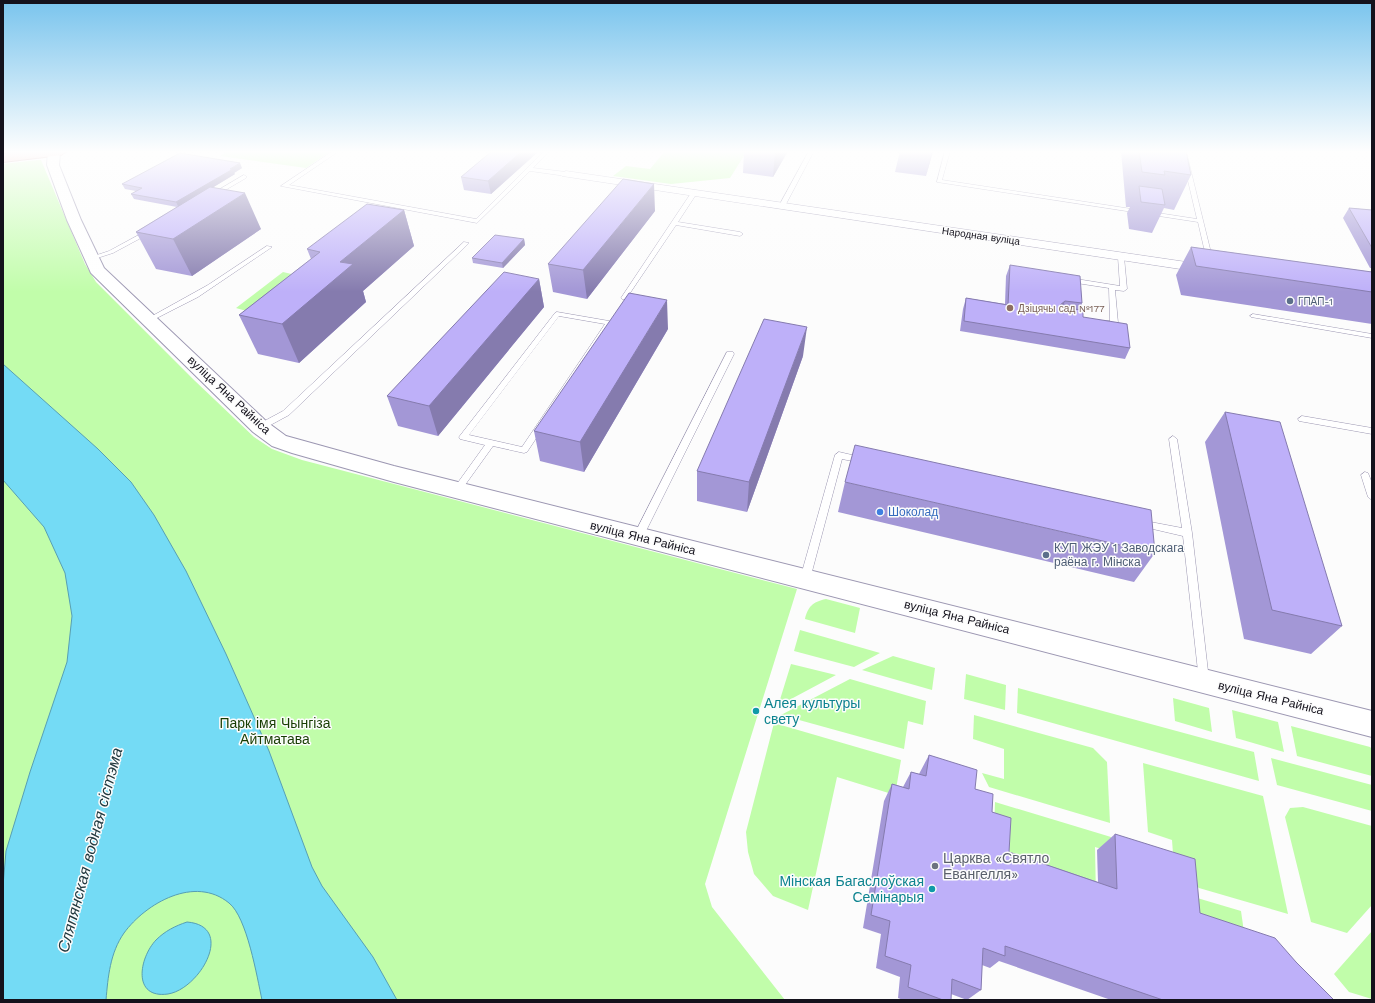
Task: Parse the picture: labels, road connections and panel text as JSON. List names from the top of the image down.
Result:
{
  "streets": {
    "street": ["Народная вуліца", "вуліца Яна Райніса"]
  },
  "water": ["Сляпянская водная сістэма"],
  "parks": ["Парк імя Чынгіза Айтматава"],
  "places": [
    "ГПАП-1",
    "Дзіцячы сад №177",
    "Шоколад",
    "КУП ЖЭУ 1 Заводскага раёна г. Мінска",
    "Алея культуры свету",
    "Царква «Святло Евангелля»",
    "Мінская Багаслоўская Семінарыя"
  ]
}
